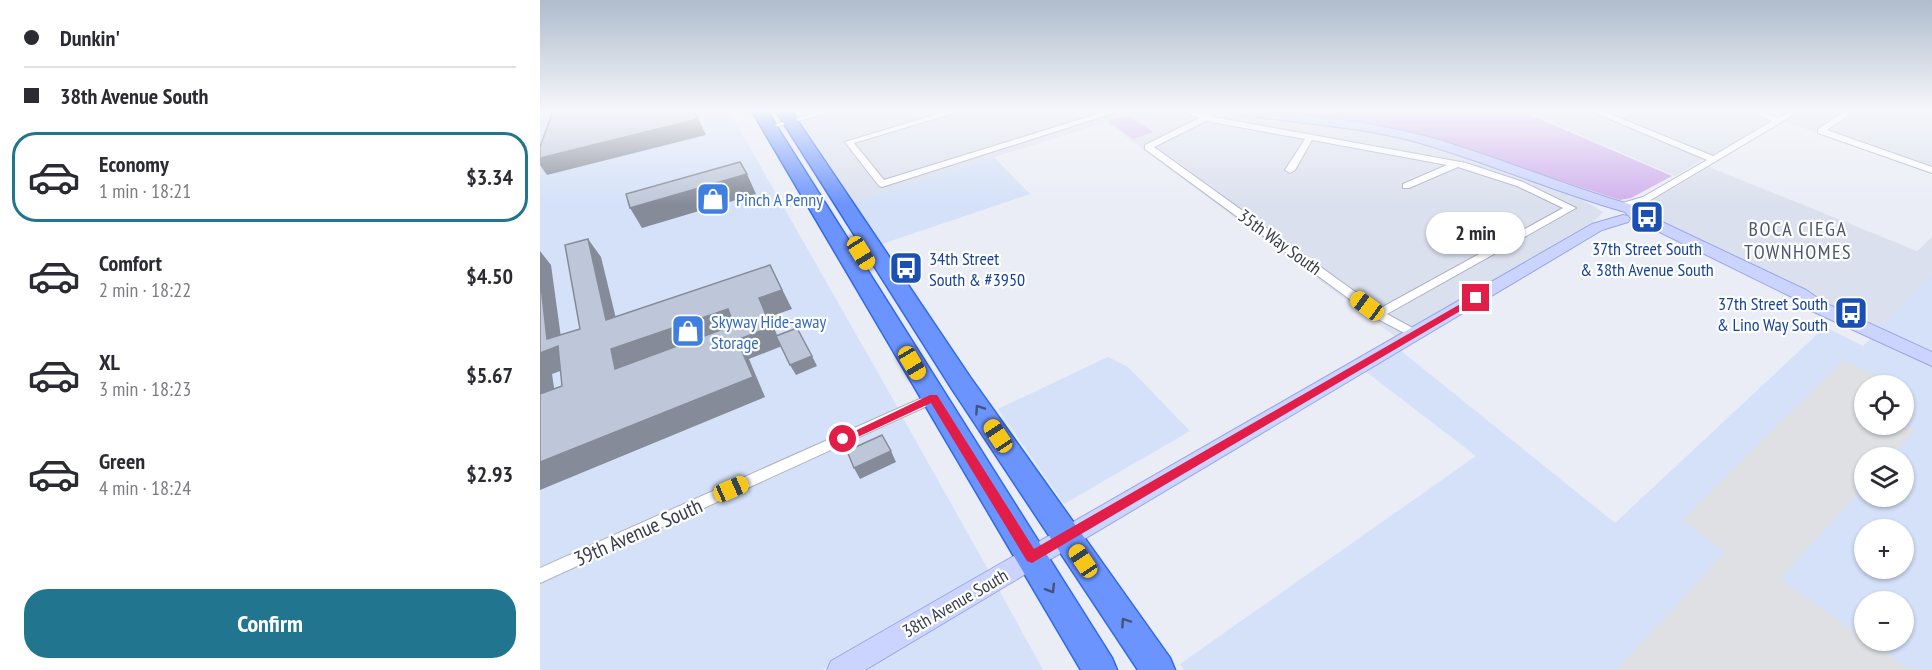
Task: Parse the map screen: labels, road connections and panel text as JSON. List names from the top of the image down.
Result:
{
  "streets": {
    "street": ["35th Way South", "39th Avenue South", "38th Avenue South"]
  },
  "crossings": [
    ["35th Way South", "38th Avenue South"]
  ],
  "districts": ["BOCA CIEGA TOWNHOMES"],
  "places": {
    "shop": ["Pinch A Penny", "Skyway Hide-away Storage"],
    "bus stop": ["37th Street South & 38th Avenue South", "34th Street South & #3950", "37th Street South & Lino Way South"]
  },
  "page": {
    "banner": ["Dunkin'", "38th Avenue South"],
    "list": [
      {
        "name": "Economy",
        "note": "1 min · 18:21",
        "value": "$3.34"
      },
      {
        "name": "Comfort",
        "note": "2 min · 18:22",
        "value": "$4.50"
      },
      {
        "name": "XL",
        "note": "3 min · 18:23",
        "value": "$5.67"
      },
      {
        "name": "Green",
        "note": "4 min · 18:24",
        "value": "$2.93"
      }
    ],
    "bubble": "2 min",
    "map_buttons": ["+", "−"],
    "buttons": "Confirm"
  }
}
